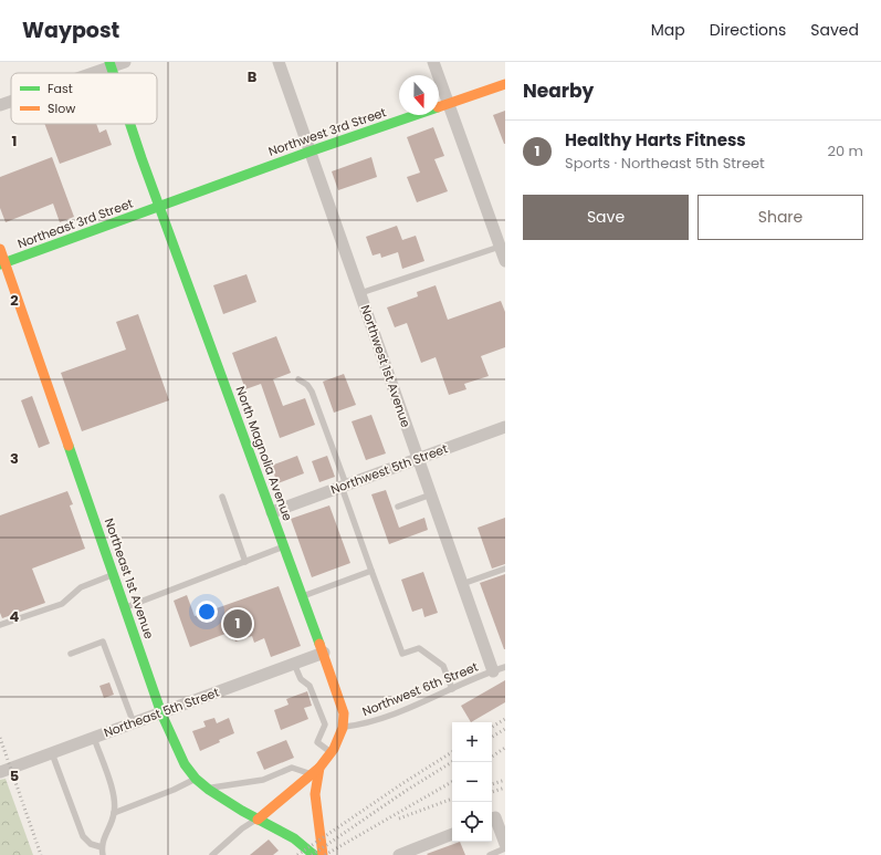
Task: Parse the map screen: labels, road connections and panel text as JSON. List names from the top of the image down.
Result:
{
  "streets": {
    "main road": [
      "Northwest 3rd Street",
      "Northeast 3rd Street",
      "North Magnolia Avenue",
      "Northeast 1st Avenue"
    ],
    "street": ["Northwest 1st Avenue", "Northwest 5th Street", "Northeast 5th Street"],
    "lane": ["Northwest 6th Street"]
  },
  "crossings": [
    ["Northwest 3rd Street", "Northeast 3rd Street"],
    ["Northwest 3rd Street", "Northwest 1st Avenue"],
    ["Northwest 3rd Street", "North Magnolia Avenue"],
    ["Northeast 3rd Street", "North Magnolia Avenue"],
    ["Northeast 3rd Street", "Northeast 1st Avenue"],
    ["Northwest 1st Avenue", "Northwest 5th Street"],
    ["Northwest 1st Avenue", "Northwest 6th Street"],
    ["North Magnolia Avenue", "Northwest 5th Street"],
    ["North Magnolia Avenue", "Northwest 6th Street"],
    ["North Magnolia Avenue", "Northeast 5th Street"],
    ["Northeast 1st Avenue", "Northeast 5th Street"]
  ],
  "legend": ["Fast", "Slow"],
  "north": "bottom",
  "page": {
    "header": "Waypost",
    "nav": ["Map", "Directions", "Saved"],
    "heading": "Nearby",
    "list": [
      {
        "mark": "1",
        "name": "Healthy Harts Fitness",
        "note": "Sports · Northeast 5th Street",
        "value": "20 m"
      }
    ],
    "buttons": ["Save", "Share"],
    "pins": "1",
    "map_buttons": ["+", "−"]
  },
  "grid": {
    "columns": ["B"],
    "rows": [
      "1",
      "2",
      "3",
      "4",
      "5"
    ]
  }
}
